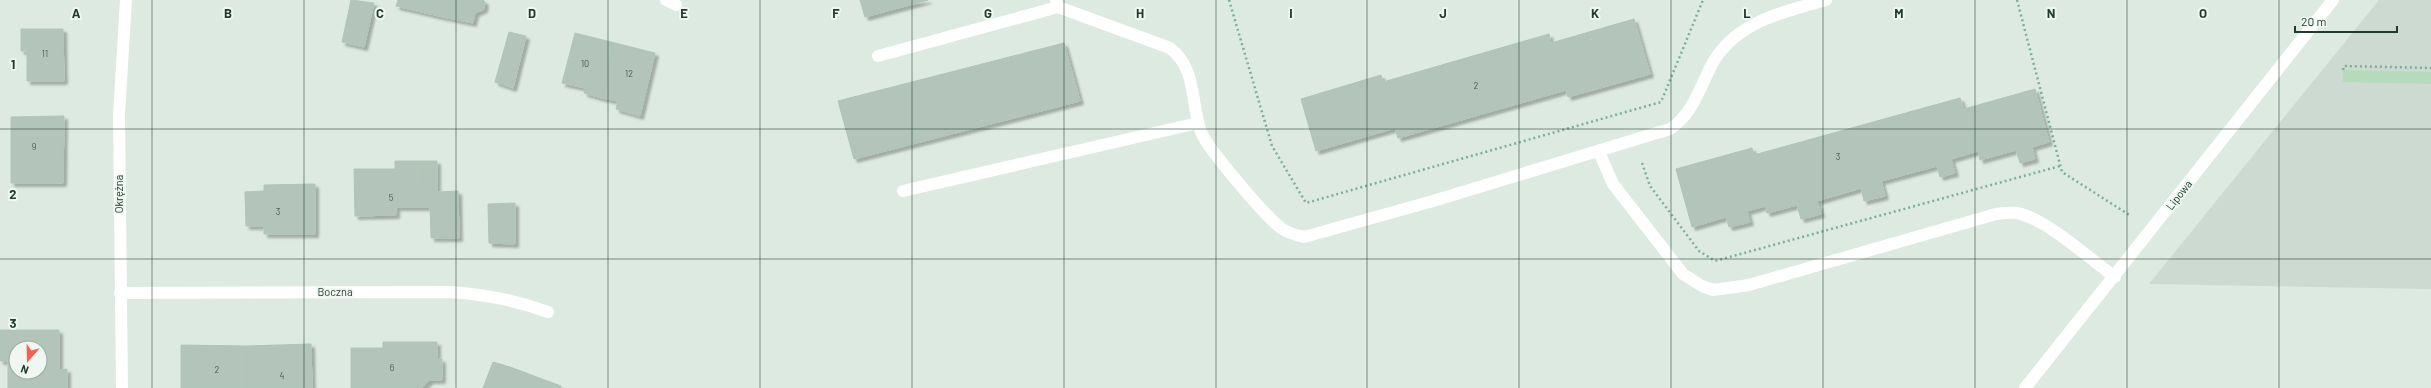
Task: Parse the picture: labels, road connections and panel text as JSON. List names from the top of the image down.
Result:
{
  "streets": {
    "street": ["Okrężna", "Lipowa", "Boczna"]
  },
  "crossings": [
    ["Okrężna", "Boczna"]
  ],
  "house_numbers": [
    "11",
    "10",
    "12",
    "2",
    "9",
    "3",
    "5",
    "3",
    "6",
    "2",
    "4"
  ],
  "scale_bar": "20 m",
  "north": "bottom",
  "grid": {
    "columns": [
      "A",
      "B",
      "C",
      "D",
      "E",
      "F",
      "G",
      "H",
      "I",
      "J",
      "K",
      "L",
      "M",
      "N",
      "O"
    ],
    "rows": ["1", "2", "3"]
  }
}
